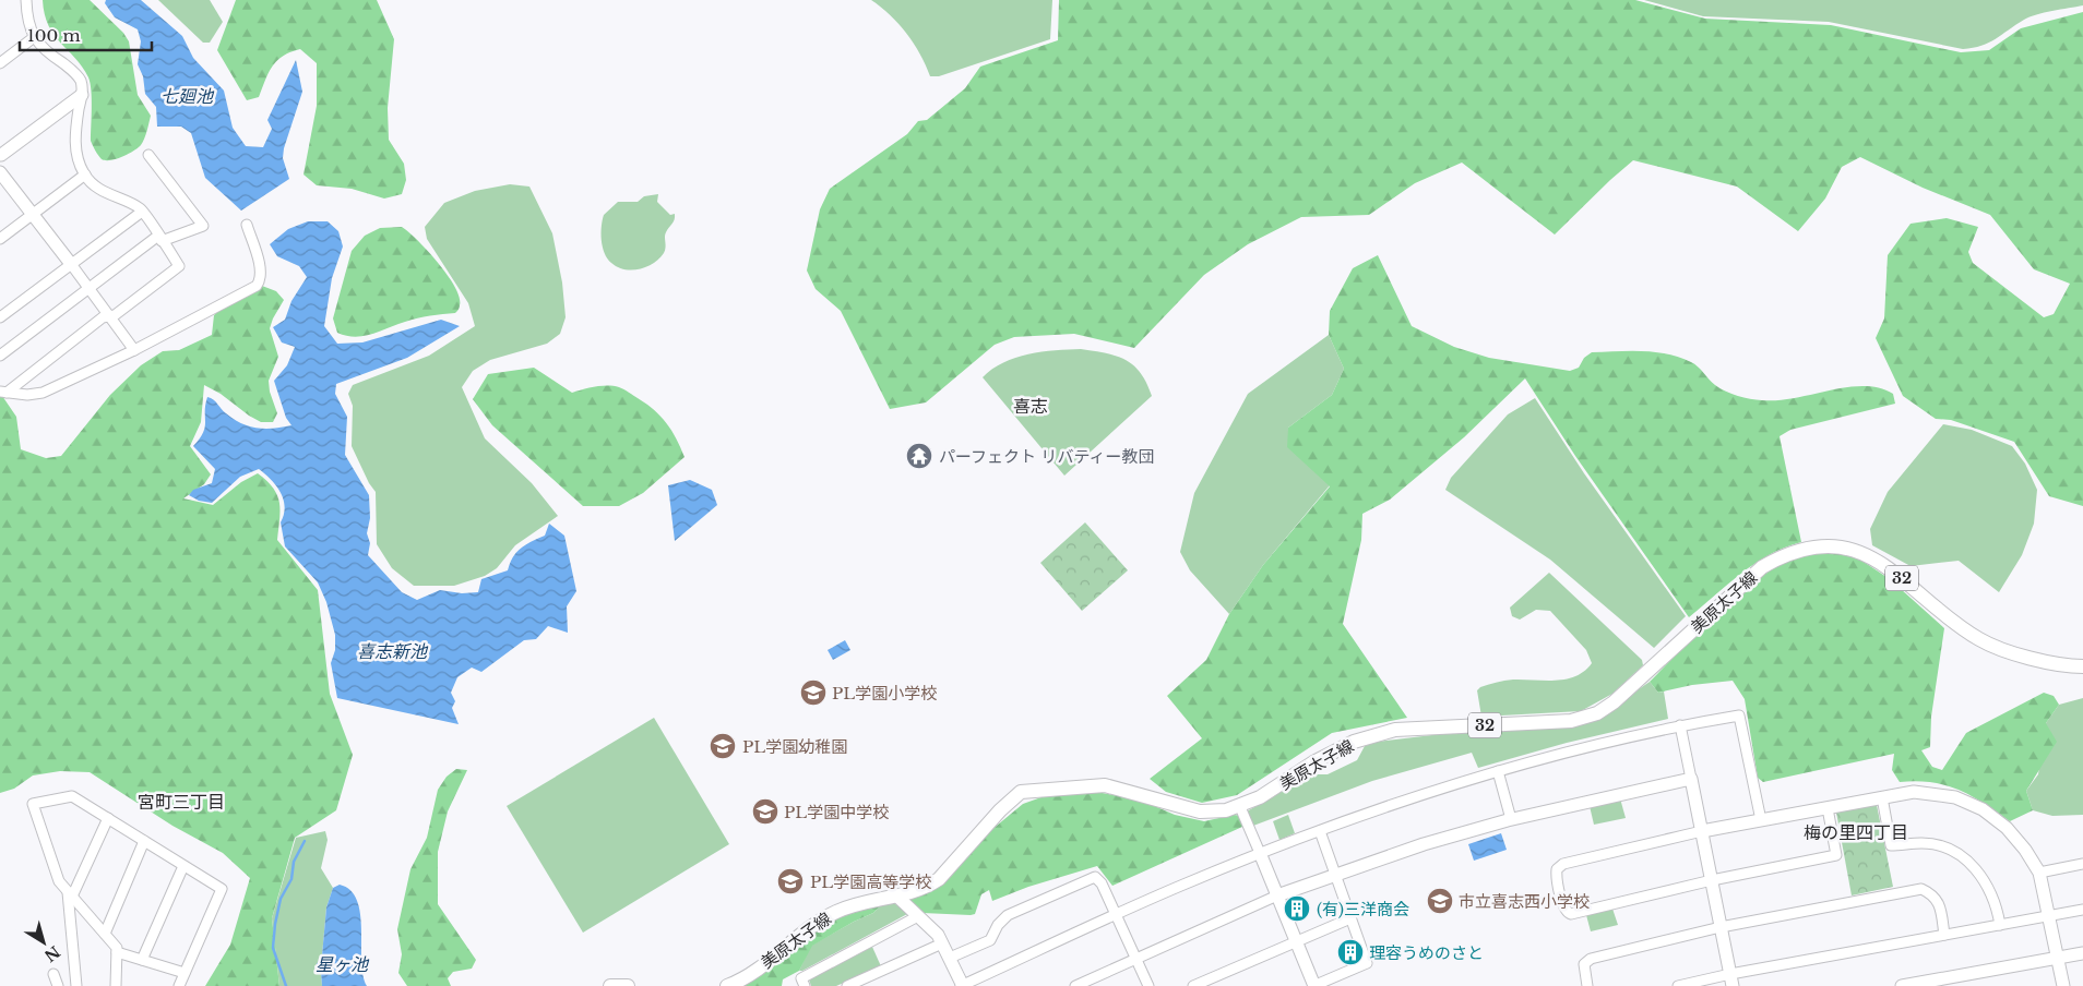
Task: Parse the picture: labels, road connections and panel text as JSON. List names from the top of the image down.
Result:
{
  "streets": {
    "main road": ["32", "美原太子線"]
  },
  "districts": ["喜志", "宮町三丁目", "梅の里四丁目"],
  "water": ["七廻池", "喜志新池", "星ヶ池"],
  "places": {
    "temple": ["パーフェクト リバティー教団"],
    "school or university": [
      "PL学園小学校",
      "PL学園幼稚園",
      "PL学園中学校",
      "PL学園高等学校",
      "市立喜志西小学校"
    ],
    "building": ["(有)三洋商会", "理容うめのさと"]
  },
  "scale_bar": "100 m",
  "north": "bottom right"
}
